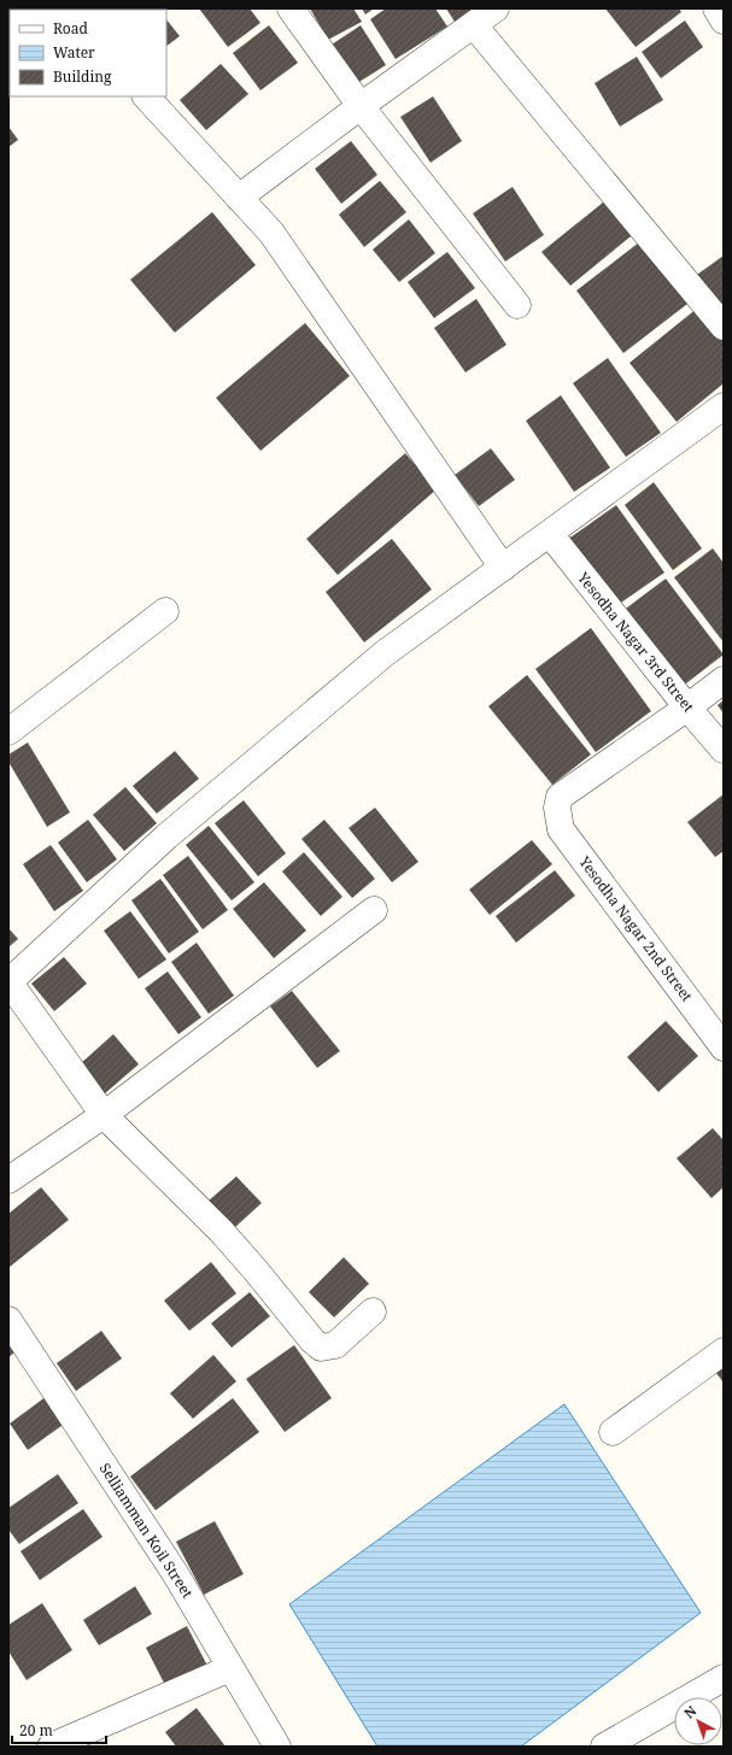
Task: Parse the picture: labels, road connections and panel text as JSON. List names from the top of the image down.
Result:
{
  "streets": {
    "street": ["Yesodha Nagar 3rd Street", "Yesodha Nagar 2nd Street", "Selliamman Koil Street"]
  },
  "crossings": [
    ["Yesodha Nagar 3rd Street", "Yesodha Nagar 2nd Street"]
  ],
  "legend": ["Road", "Water", "Building"],
  "scale_bar": "20 m",
  "north": "top left"
}
